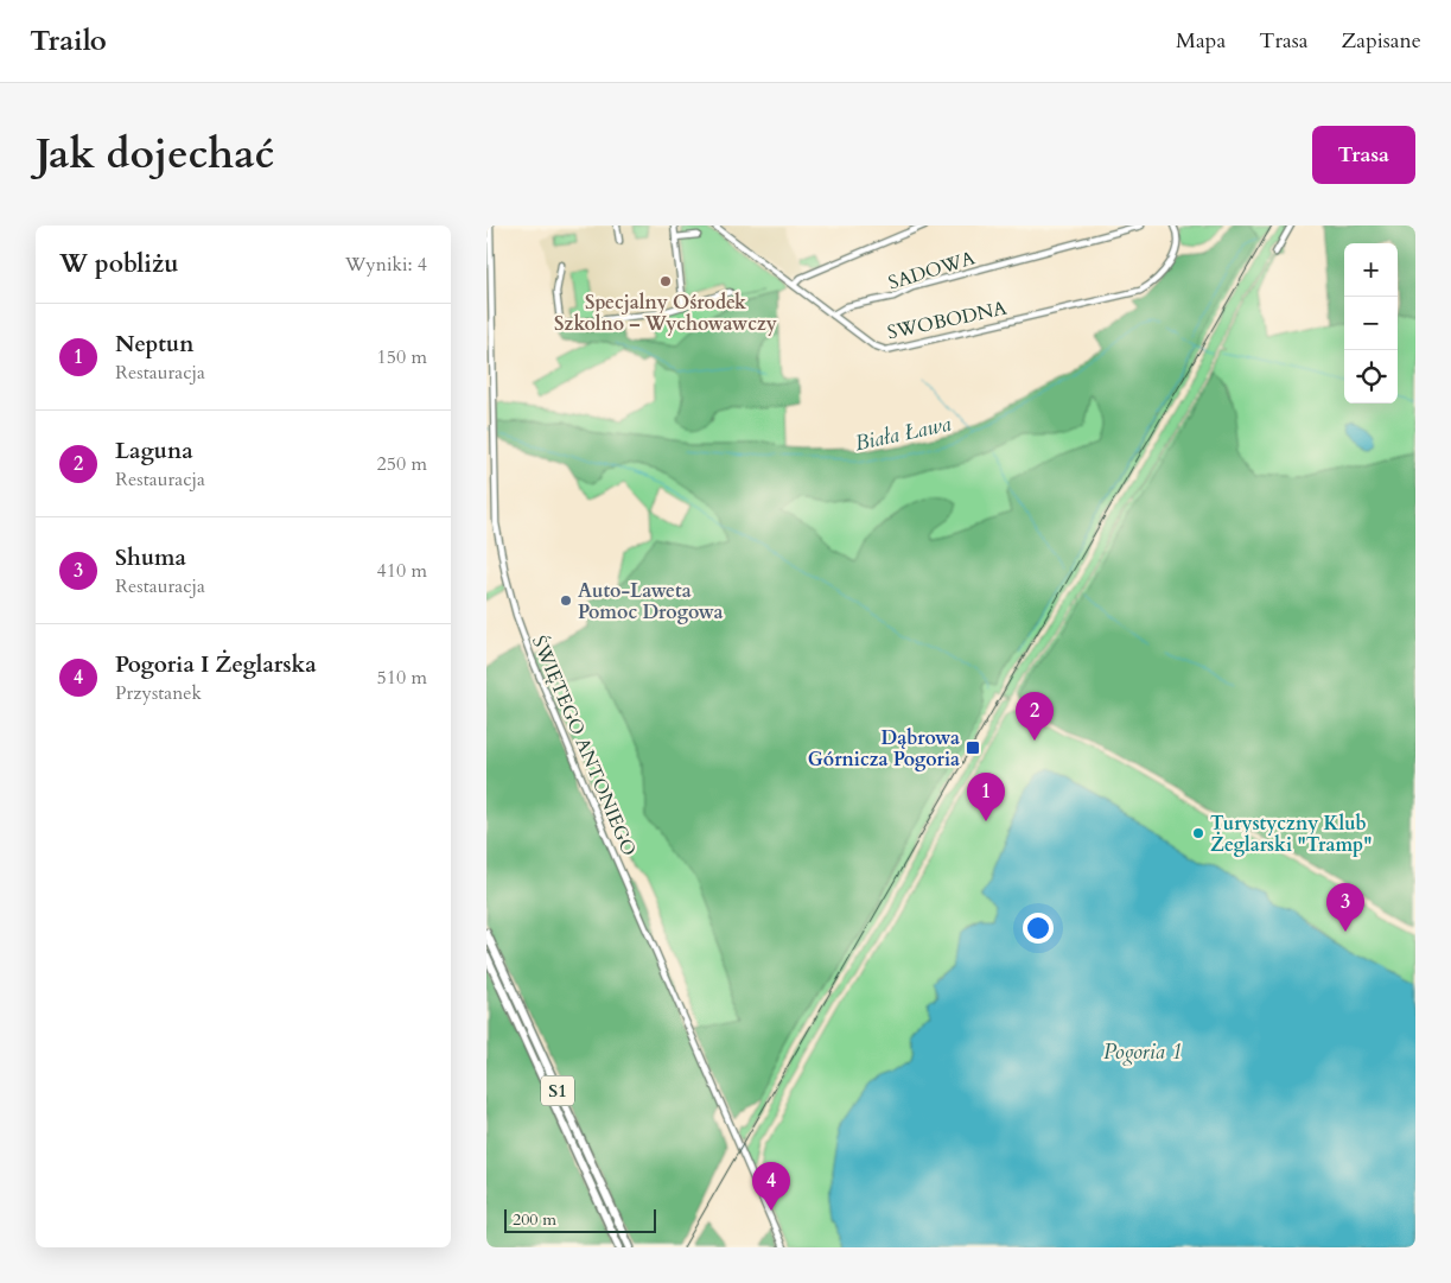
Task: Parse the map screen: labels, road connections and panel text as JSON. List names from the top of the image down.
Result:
{
  "streets": {
    "highway": ["S1"],
    "street": ["SADOWA", "SWOBODNA", "ŚWIĘTEGO ANTONIEGO"]
  },
  "crossings": [
    ["SADOWA", "SWOBODNA"]
  ],
  "water": ["Biała Ława", "Pogoria 1"],
  "places": {
    "other": ["Specjalny Ośrodek Szkolno – Wychowawczy", "Auto-Laweta Pomoc Drogowa", "Turystyczny Klub Żeglarski \"Tramp\""],
    "transit": ["Dąbrowa Górnicza Pogoria"]
  },
  "scale_bar": "200 m",
  "page": {
    "header": "Trailo",
    "nav": ["Mapa", "Trasa", "Zapisane"],
    "title": "Jak dojechać",
    "buttons": "Trasa",
    "heading": ["W pobliżu", "Wyniki: 4"],
    "map_buttons": ["+", "−"],
    "list": [
      {
        "mark": "1",
        "name": "Neptun",
        "note": "Restauracja",
        "value": "150 m"
      },
      {
        "mark": "2",
        "name": "Laguna",
        "note": "Restauracja",
        "value": "250 m"
      },
      {
        "mark": "3",
        "name": "Shuma",
        "note": "Restauracja",
        "value": "410 m"
      },
      {
        "mark": "4",
        "name": "Pogoria I Żeglarska",
        "note": "Przystanek",
        "value": "510 m"
      }
    ],
    "pins": [
      "2",
      "1",
      "3",
      "4"
    ],
    "scale": "200 m"
  }
}
